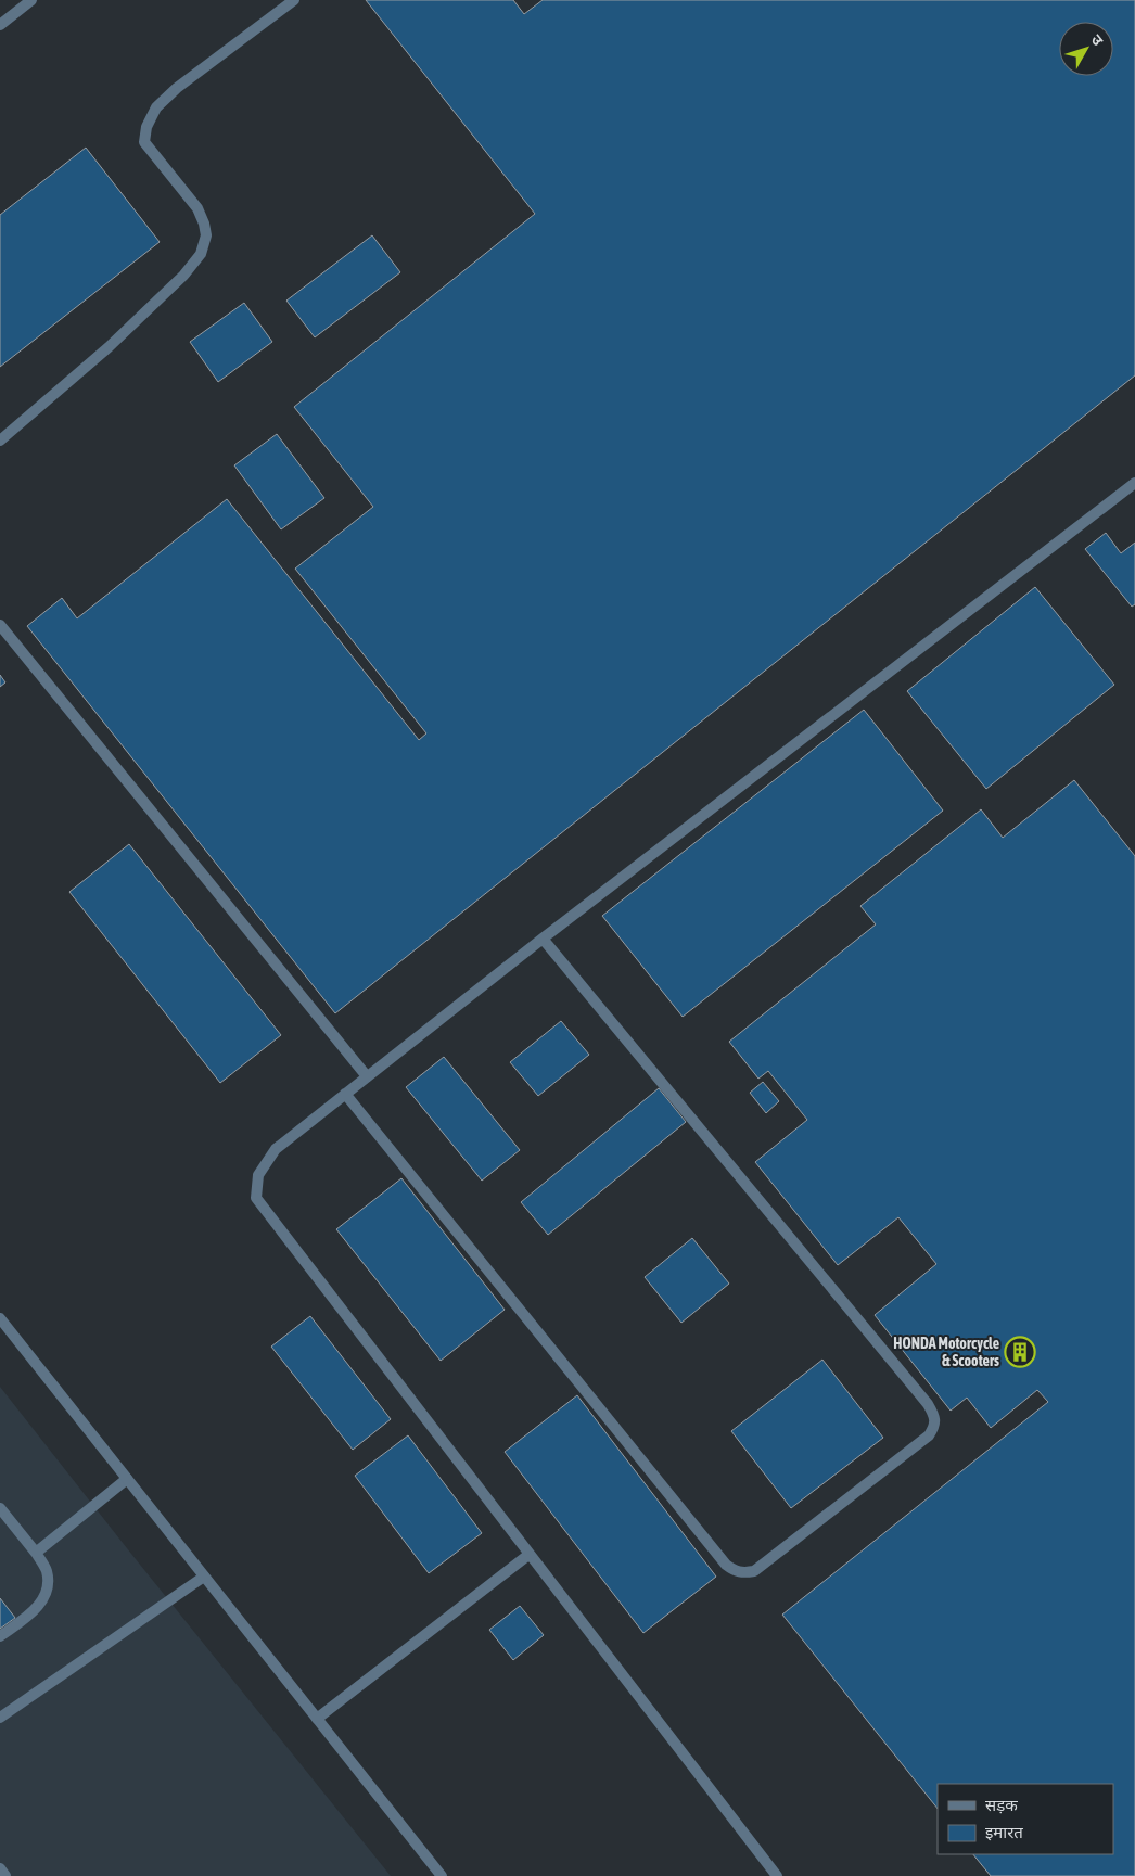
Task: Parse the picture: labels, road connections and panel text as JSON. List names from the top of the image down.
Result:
{
  "places": {
    "building": ["HONDA Motorcycle & Scooters"]
  },
  "legend": ["सड़क", "इमारत"],
  "north": "top right"
}
